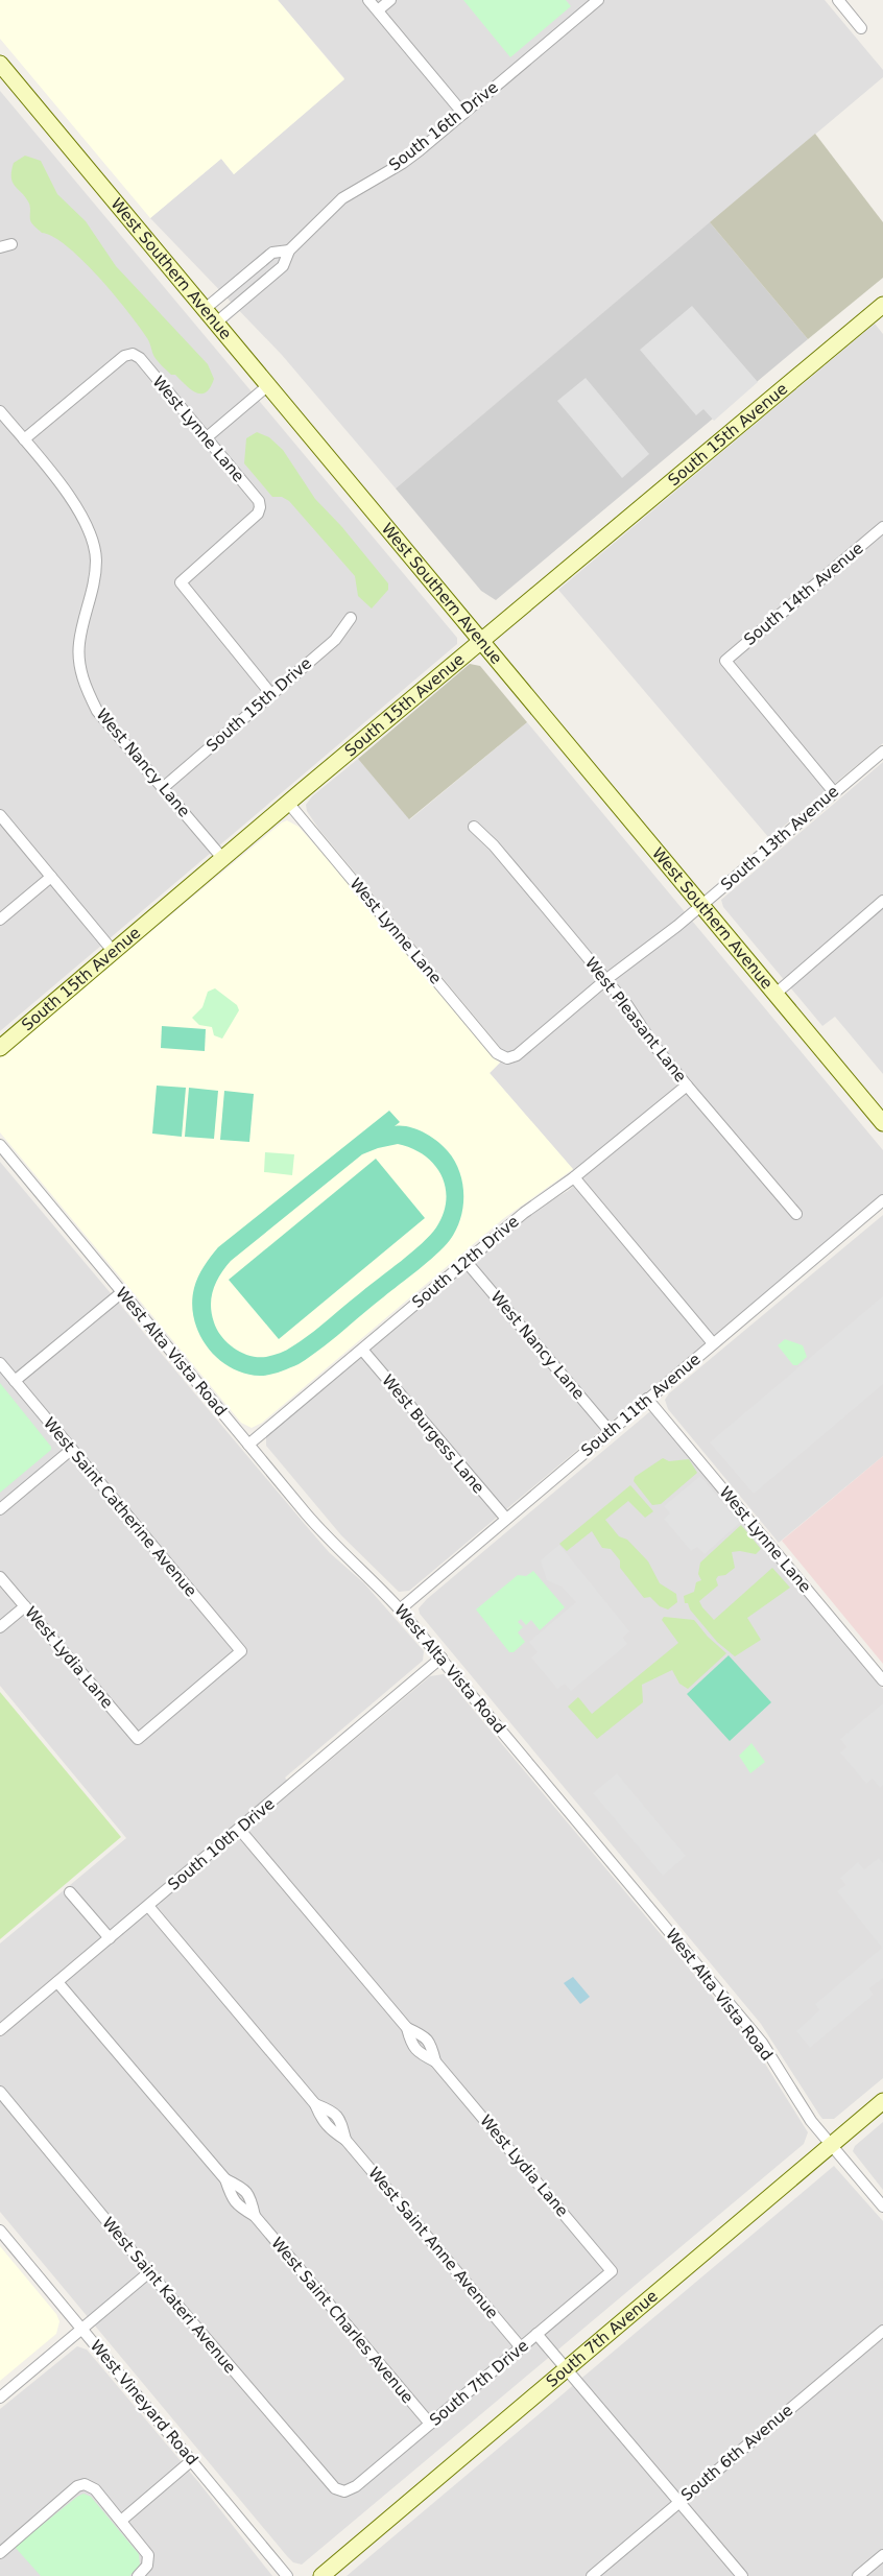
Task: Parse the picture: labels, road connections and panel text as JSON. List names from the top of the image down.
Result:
{
  "streets": {
    "main road": ["West Southern Avenue", "South 15th Avenue", "South 7th Avenue"],
    "street": [
      "South 16th Drive",
      "West Lynne Lane",
      "South 14th Avenue",
      "South 15th Drive",
      "West Nancy Lane",
      "South 13th Avenue",
      "West Pleasant Lane",
      "South 12th Drive",
      "West Alta Vista Road",
      "South 11th Avenue",
      "West Burgess Lane",
      "West Saint Catherine Avenue",
      "West Lydia Lane",
      "South 10th Drive",
      "West Saint Anne Avenue",
      "West Saint Kateri Avenue",
      "West Saint Charles Avenue",
      "South 7th Drive",
      "West Vineyard Road",
      "South 6th Avenue"
    ]
  },
  "crossings": [
    ["South 16th Drive", "West Southern Avenue"],
    ["West Southern Avenue", "South 15th Avenue"],
    ["West Southern Avenue", "South 13th Avenue"],
    ["West Lynne Lane", "South 15th Avenue"],
    ["West Lynne Lane", "South 15th Drive"],
    ["West Lynne Lane", "West Nancy Lane"],
    ["West Lynne Lane", "South 13th Avenue"],
    ["West Lynne Lane", "South 11th Avenue"],
    ["South 15th Avenue", "West Nancy Lane"],
    ["South 14th Avenue", "South 13th Avenue"],
    ["South 15th Drive", "West Nancy Lane"],
    ["West Nancy Lane", "South 12th Drive"],
    ["West Nancy Lane", "South 11th Avenue"],
    ["South 13th Avenue", "West Pleasant Lane"],
    ["West Pleasant Lane", "South 12th Drive"],
    ["South 12th Drive", "West Alta Vista Road"],
    ["South 12th Drive", "West Burgess Lane"],
    ["West Alta Vista Road", "South 11th Avenue"],
    ["West Alta Vista Road", "South 10th Drive"],
    ["West Alta Vista Road", "South 7th Avenue"],
    ["South 11th Avenue", "West Burgess Lane"],
    ["West Saint Catherine Avenue", "West Lydia Lane"],
    ["West Lydia Lane", "South 10th Drive"],
    ["West Lydia Lane", "South 7th Drive"],
    ["South 10th Drive", "West Saint Anne Avenue"],
    ["South 10th Drive", "West Saint Charles Avenue"],
    ["West Saint Anne Avenue", "South 7th Drive"],
    ["West Saint Kateri Avenue", "South 7th Drive"],
    ["West Saint Charles Avenue", "South 7th Drive"]
  ]
}
